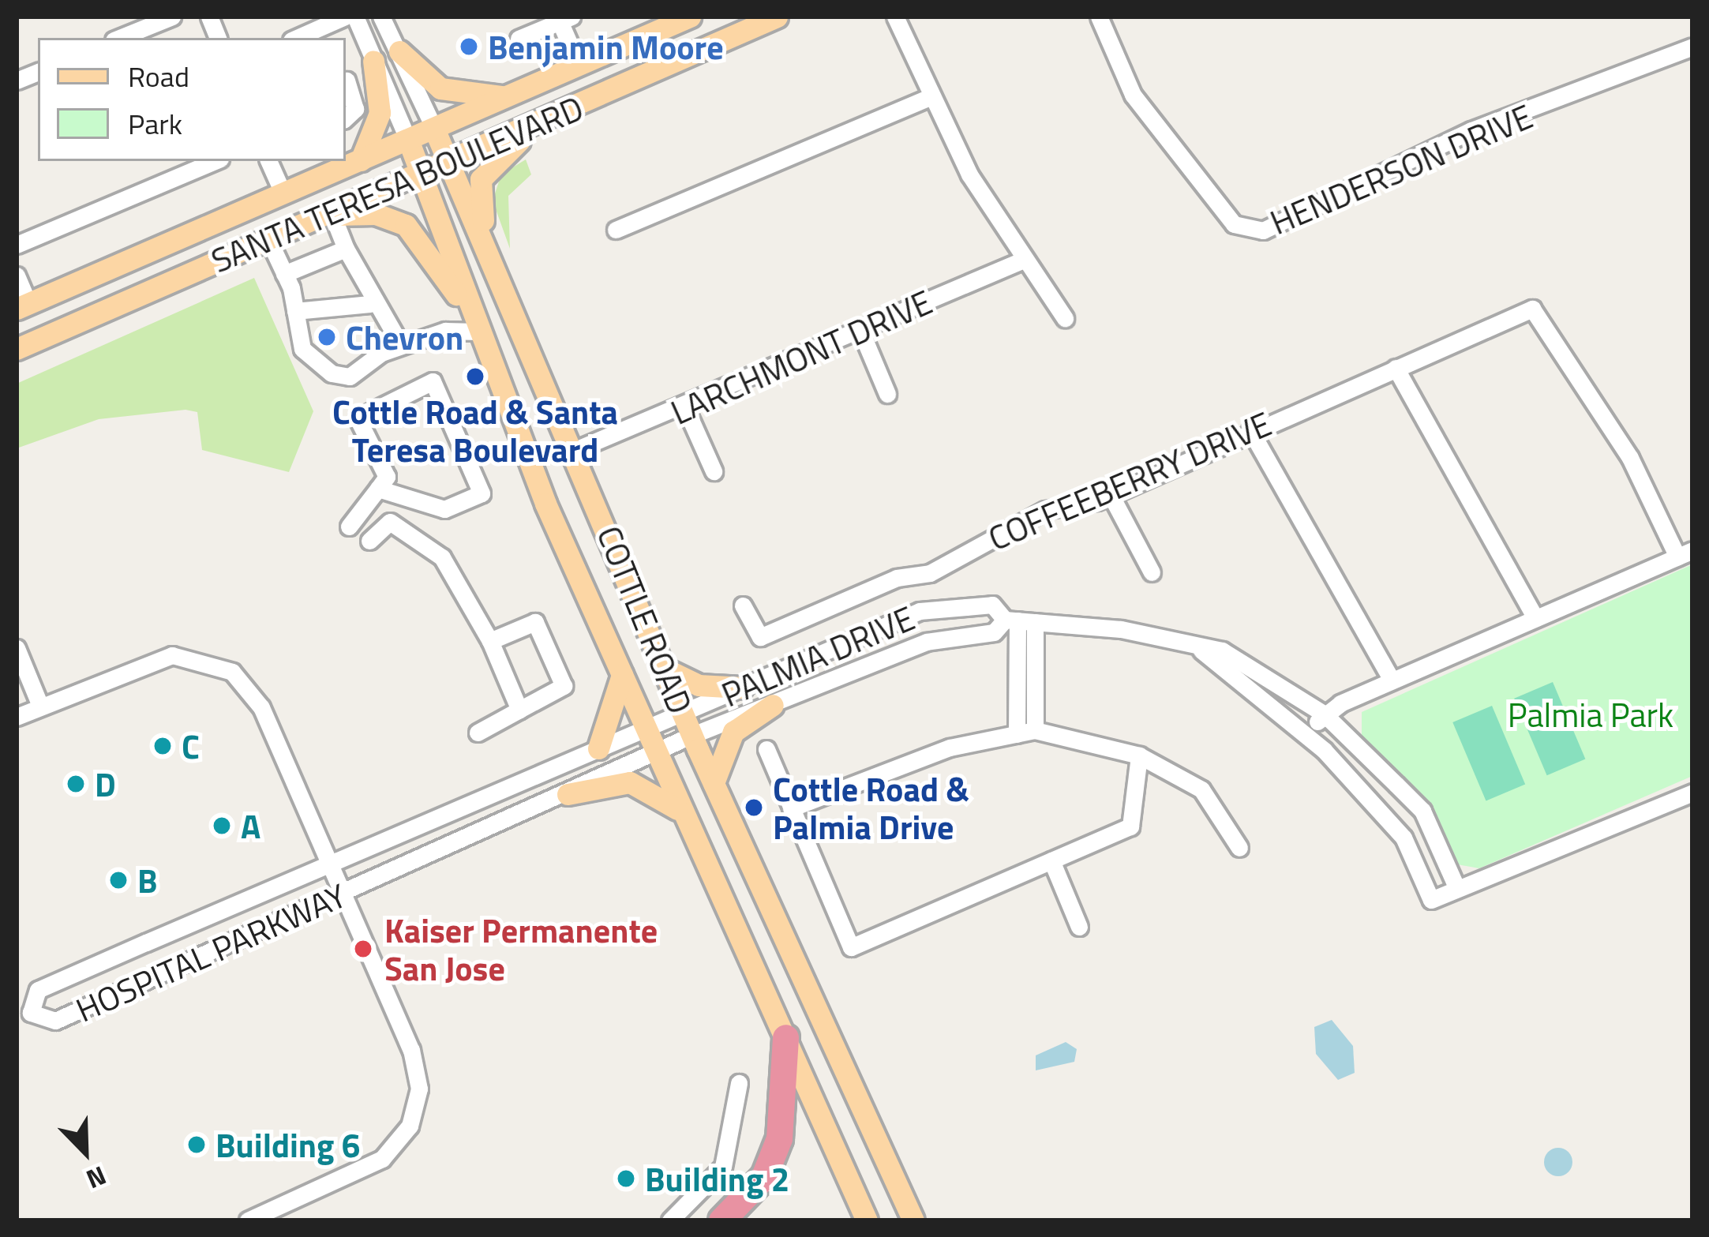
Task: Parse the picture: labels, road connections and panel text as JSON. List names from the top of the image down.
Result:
{
  "streets": {
    "main road": ["SANTA TERESA BOULEVARD", "COTTLE ROAD"],
    "street": [
      "HENDERSON DRIVE",
      "LARCHMONT DRIVE",
      "COFFEEBERRY DRIVE",
      "PALMIA DRIVE",
      "HOSPITAL PARKWAY"
    ]
  },
  "crossings": [
    ["SANTA TERESA BOULEVARD", "COTTLE ROAD"],
    ["LARCHMONT DRIVE", "COTTLE ROAD"],
    ["COTTLE ROAD", "PALMIA DRIVE"],
    ["COTTLE ROAD", "HOSPITAL PARKWAY"],
    ["PALMIA DRIVE", "HOSPITAL PARKWAY"]
  ],
  "parks": ["Palmia Park"],
  "places": [
    "Benjamin Moore",
    "Chevron",
    "Cottle Road & Santa Teresa Boulevard",
    "C",
    "D",
    "Cottle Road & Palmia Drive",
    "A",
    "B",
    "Kaiser Permanente San Jose",
    "Building 6",
    "Building 2"
  ],
  "legend": ["Road", "Park"],
  "north": "bottom right"
}
